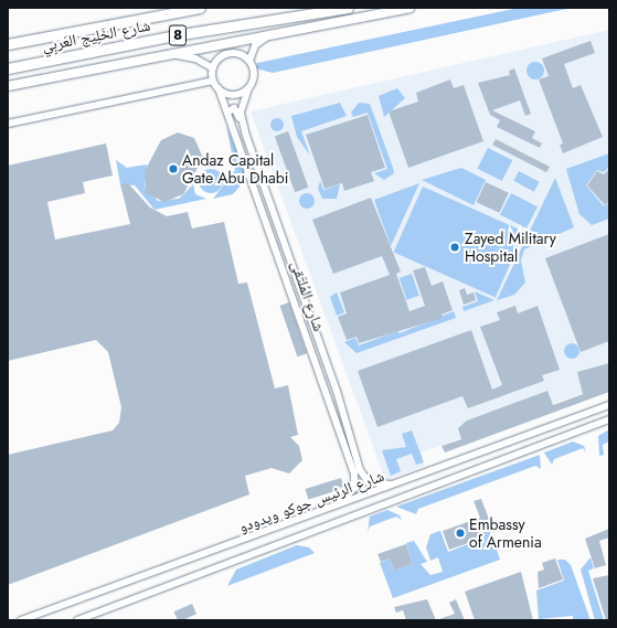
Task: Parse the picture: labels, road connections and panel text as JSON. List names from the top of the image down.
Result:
{
  "streets": {
    "highway": ["شارع الخَلِيج العَربِي", "8"],
    "street": ["شارع المُلتَقى", "شارع الرئيس جوكو ويدودو"]
  },
  "crossings": [
    ["شارع المُلتَقى", "شارع الرئيس جوكو ويدودو"]
  ],
  "places": ["Andaz Capital Gate Abu Dhabi", "Zayed Military Hospital", "Embassy of Armenia"]
}
